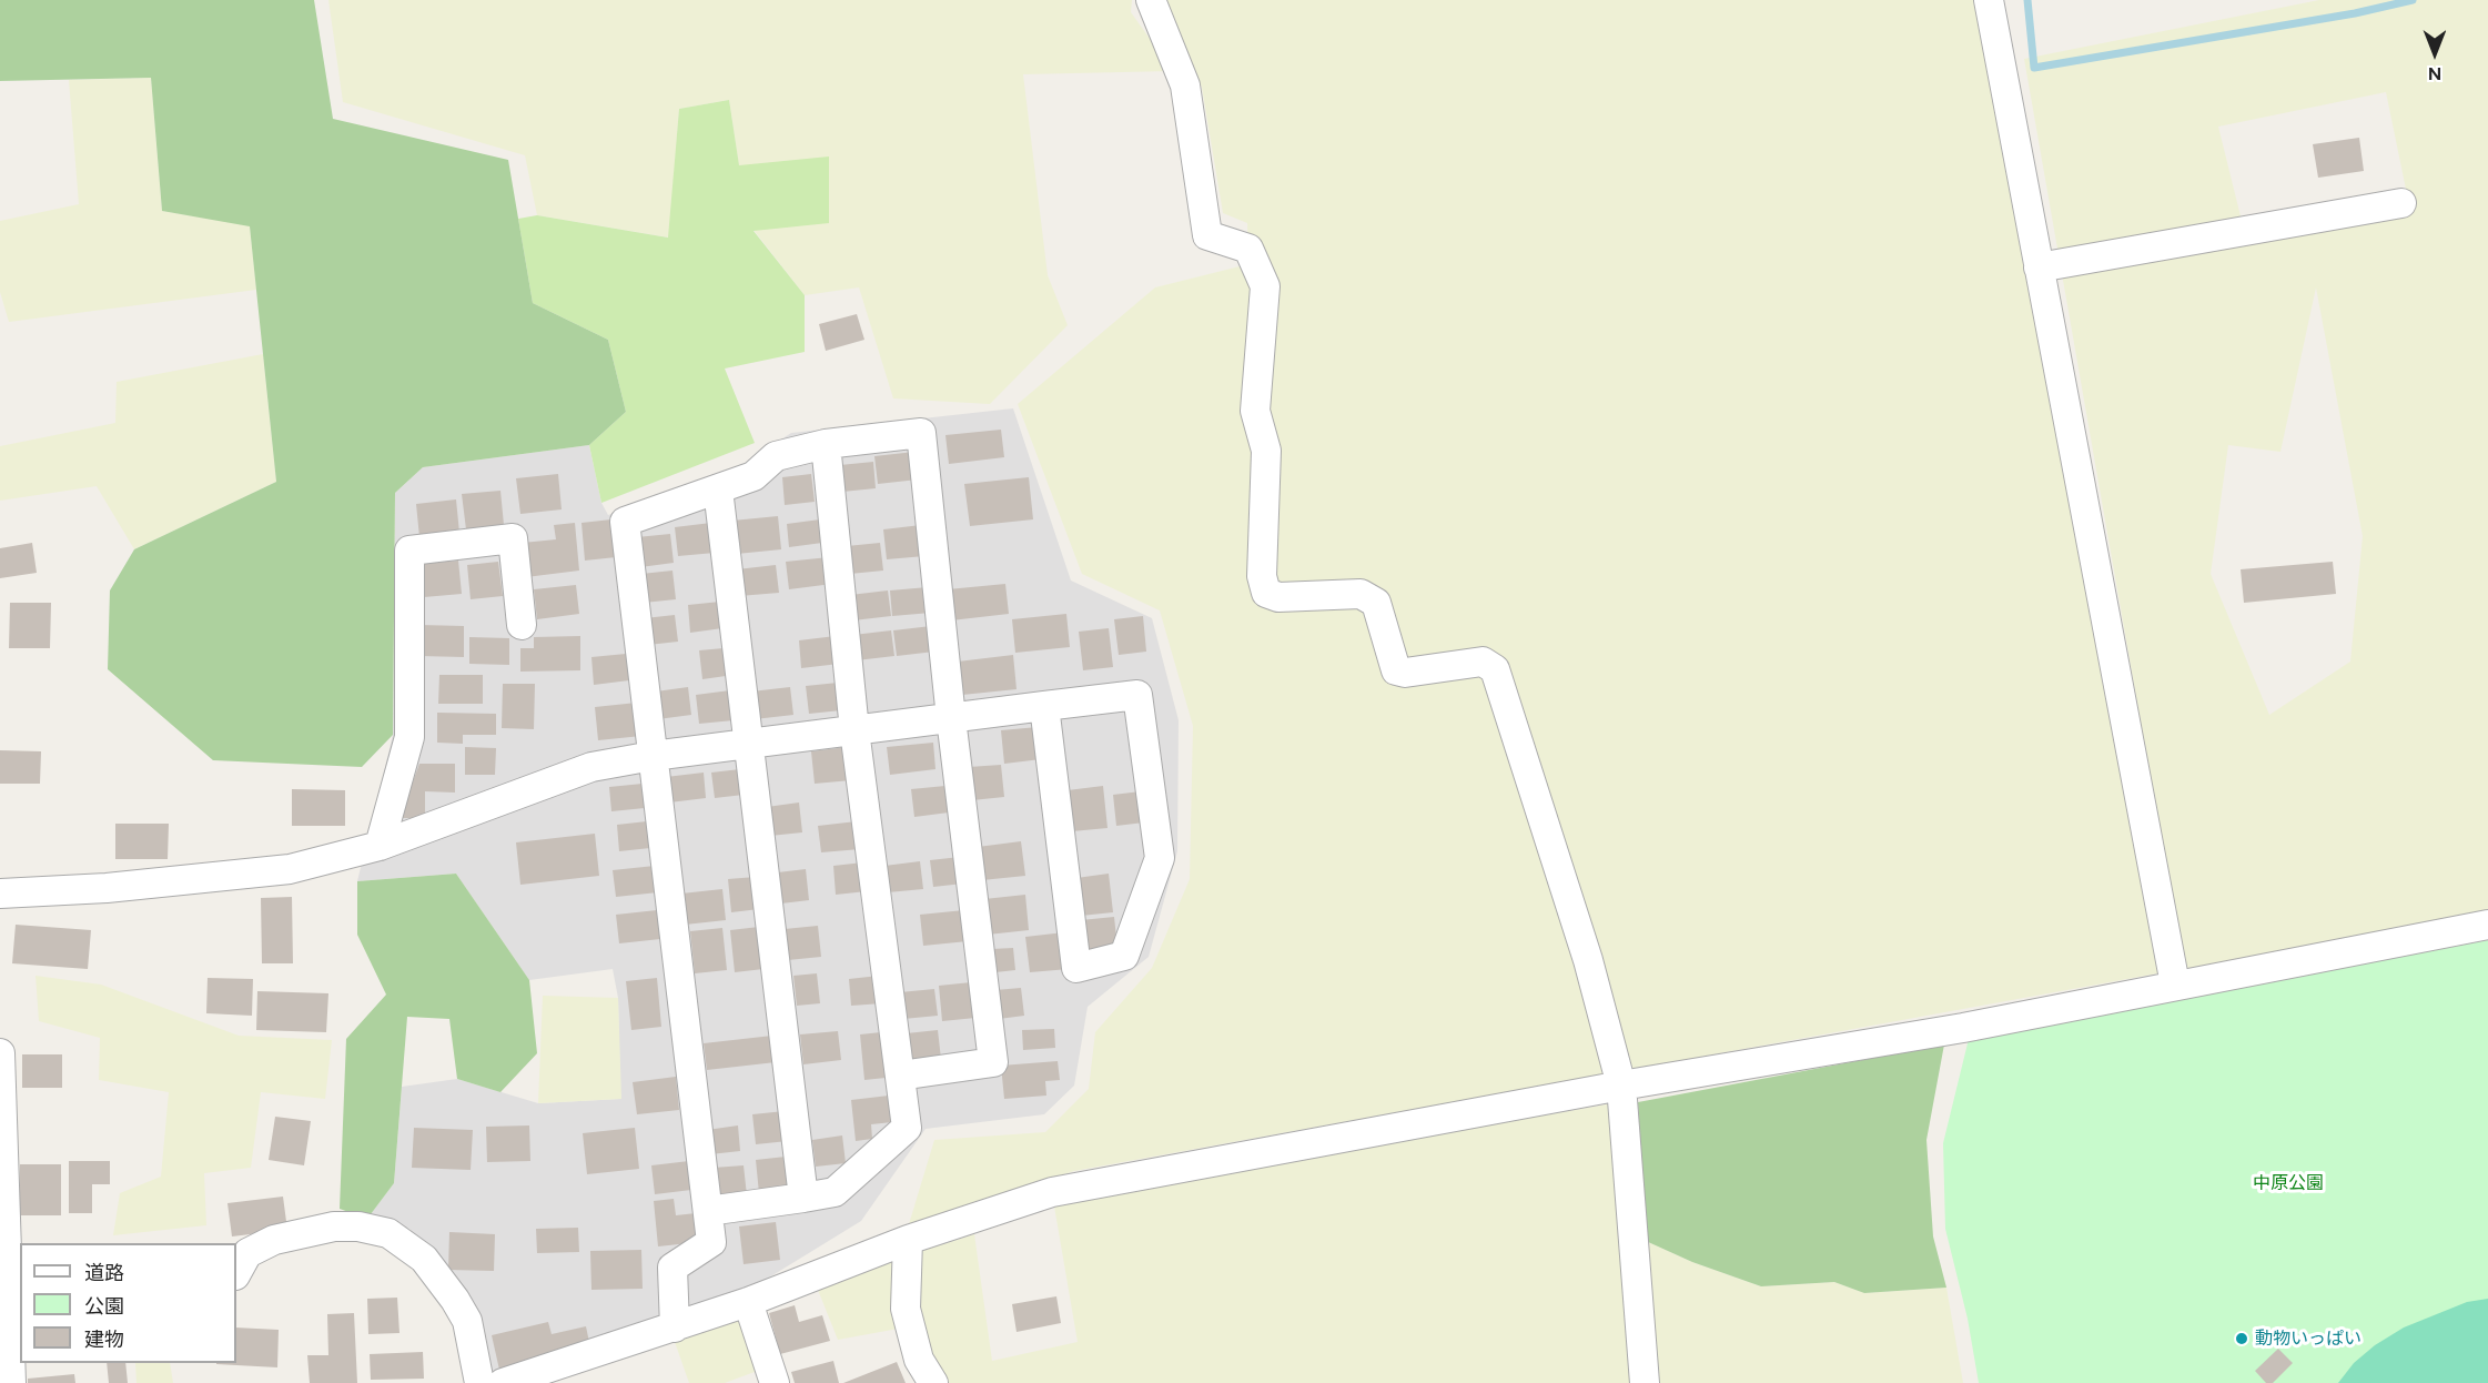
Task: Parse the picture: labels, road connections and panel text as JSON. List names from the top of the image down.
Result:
{
  "parks": ["中原公園"],
  "places": ["動物いっぱい"],
  "legend": ["道路", "公園", "建物"],
  "north": "bottom"
}
